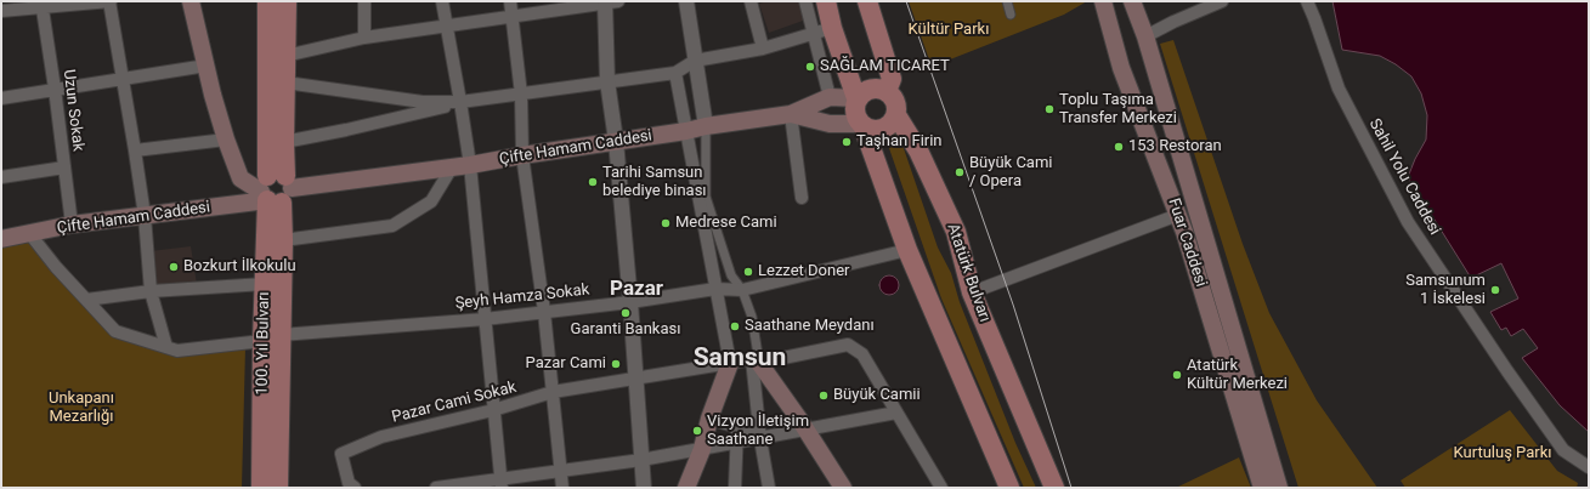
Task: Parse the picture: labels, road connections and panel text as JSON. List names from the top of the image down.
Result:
{
  "streets": {
    "main road": [
      "Çifte Hamam Caddesi",
      "Fuar Caddesi",
      "Atatürk Bulvarı",
      "100. Yıl Bulvarı"
    ],
    "street": [
      "Uzun Sokak",
      "Sahil Yolu Caddesi",
      "Şeyh Hamza Sokak",
      "Pazar Cami Sokak"
    ]
  },
  "crossings": [
    ["Uzun Sokak", "Çifte Hamam Caddesi"],
    ["Çifte Hamam Caddesi", "Atatürk Bulvarı"],
    ["Çifte Hamam Caddesi", "Şeyh Hamza Sokak"],
    ["Çifte Hamam Caddesi", "100. Yıl Bulvarı"],
    ["Şeyh Hamza Sokak", "100. Yıl Bulvarı"]
  ],
  "districts": ["Pazar", "Samsun"],
  "parks": ["Kültür Parkı", "Unkapanı Mezarlığı", "Kurtuluş Parkı"],
  "places": [
    "SAĞLAM TICARET",
    "Toplu Taşıma Transfer Merkezi",
    "Taşhan Firin",
    "153 Restoran",
    "Büyük Cami / Opera",
    "Tarihi Samsun belediye binası",
    "Medrese Cami",
    "Bozkurt İlkokulu",
    "Lezzet Doner",
    "Samsunum 1 İskelesi",
    "Garanti Bankası",
    "Saathane Meydanı",
    "Pazar Cami",
    "Atatürk Kültür Merkezi",
    "Büyük Camii",
    "Vizyon İletişim Saathane"
  ]
}
